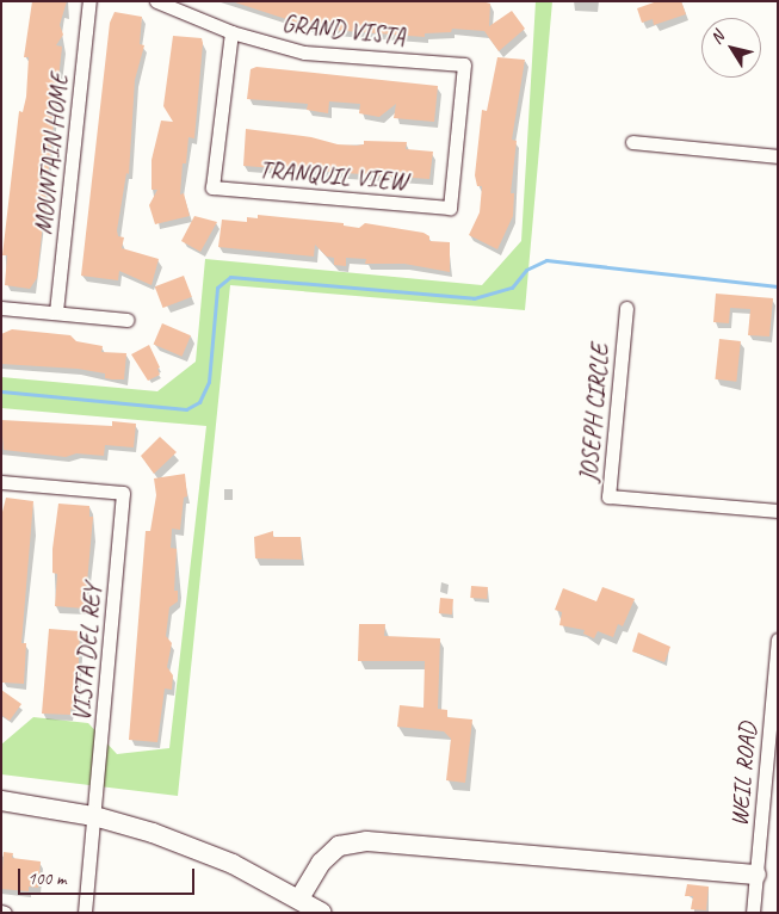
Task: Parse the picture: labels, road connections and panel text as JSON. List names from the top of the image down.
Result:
{
  "streets": {
    "street": [
      "GRAND VISTA",
      "MOUNTAIN HOME",
      "TRANQUIL VIEW",
      "JOSEPH CIRCLE",
      "VISTA DEL REY",
      "WEIL ROAD"
    ]
  },
  "crossings": [
    ["GRAND VISTA", "TRANQUIL VIEW"]
  ],
  "scale_bar": "100 m",
  "north": "top left"
}
